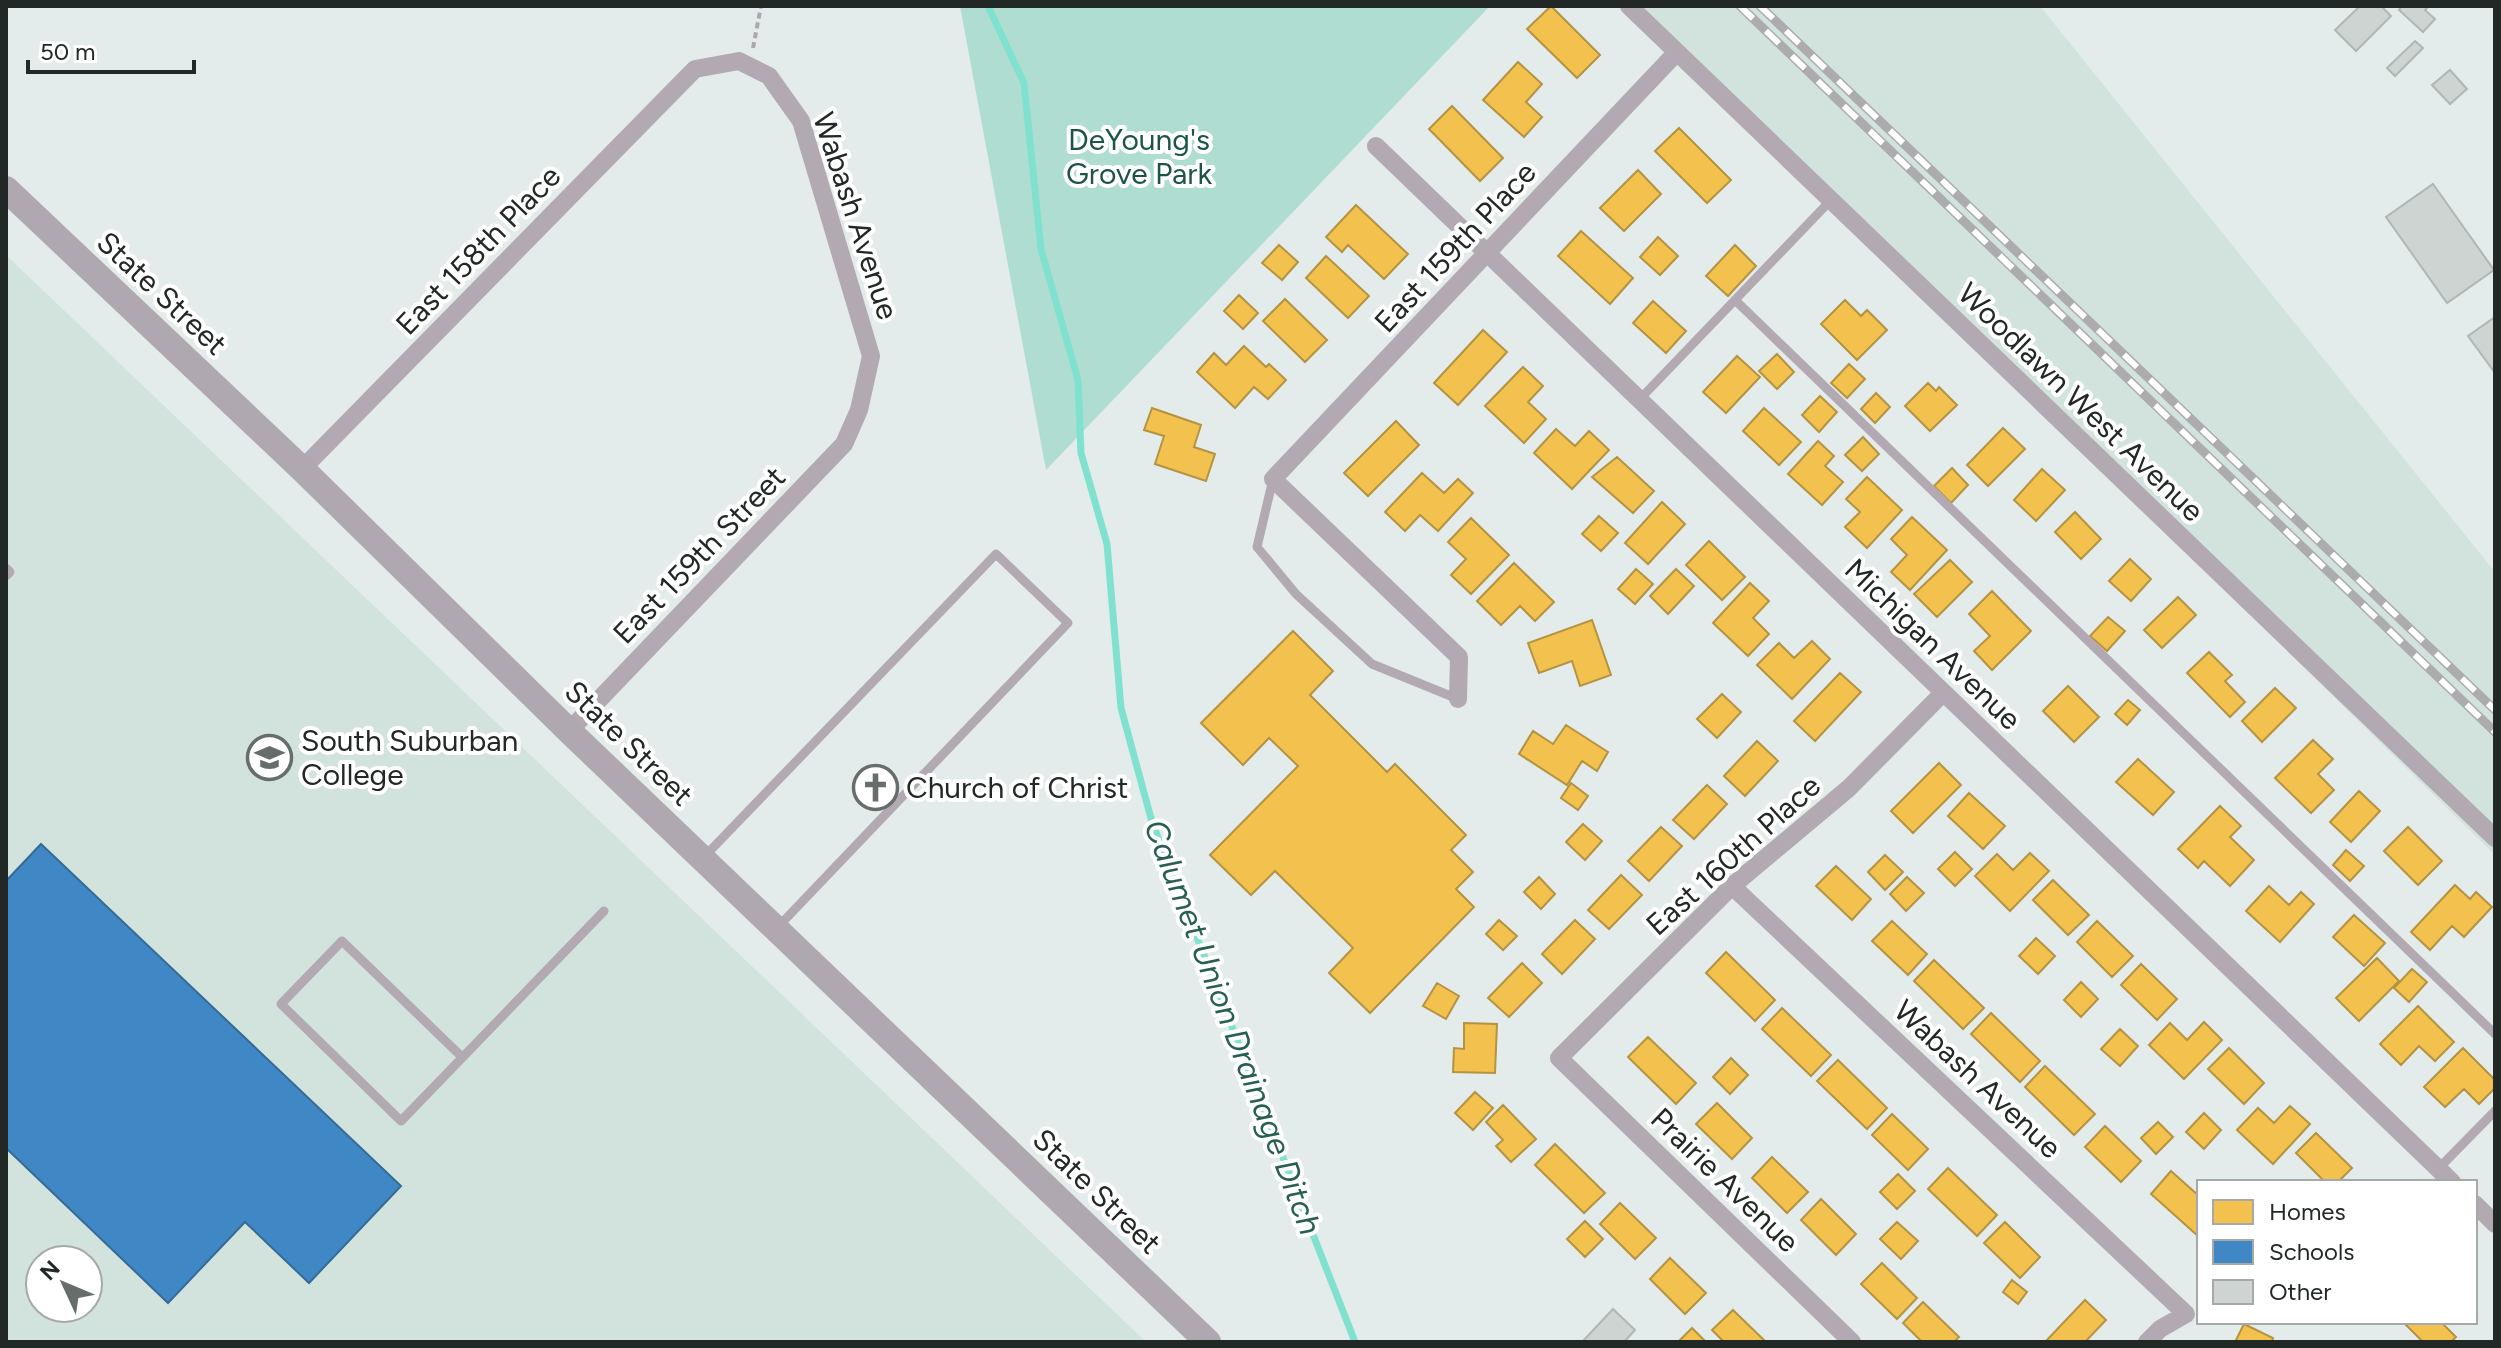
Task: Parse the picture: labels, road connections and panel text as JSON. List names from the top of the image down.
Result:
{
  "streets": {
    "main road": ["State Street"],
    "street": [
      "Wabash Avenue",
      "East 159th Place",
      "East 158th Place",
      "Woodlawn West Avenue",
      "East 159th Street",
      "Michigan Avenue",
      "East 160th Place",
      "Prairie Avenue"
    ]
  },
  "crossings": [
    ["Wabash Avenue", "East 158th Place"],
    ["Wabash Avenue", "East 159th Street"],
    ["Wabash Avenue", "East 160th Place"],
    ["East 159th Place", "Woodlawn West Avenue"],
    ["East 159th Place", "Michigan Avenue"],
    ["East 158th Place", "State Street"],
    ["State Street", "East 159th Street"],
    ["Michigan Avenue", "East 160th Place"],
    ["East 160th Place", "Prairie Avenue"]
  ],
  "water": ["Calumet Union Drainage Ditch"],
  "parks": ["DeYoung's Grove Park"],
  "places": {
    "school or university": ["South Suburban College"],
    "church": ["Church of Christ"]
  },
  "legend": ["Homes", "Schools", "Other"],
  "scale_bar": "50 m",
  "north": "top left"
}
